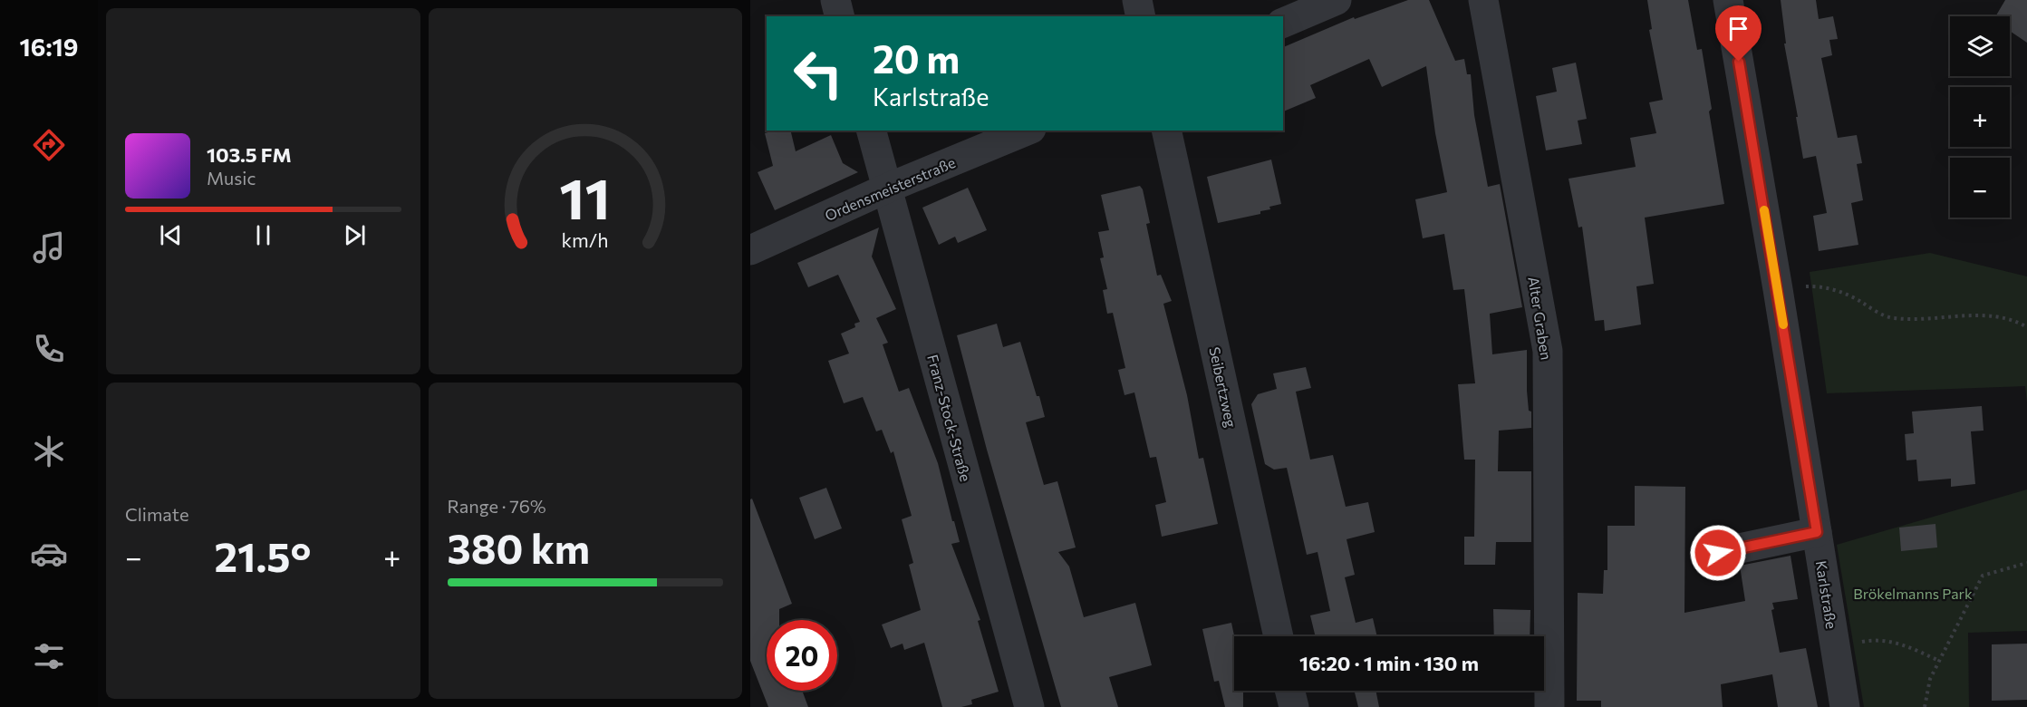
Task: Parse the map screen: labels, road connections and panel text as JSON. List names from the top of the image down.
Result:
{
  "streets": {
    "street": [
      "Ordensmeisterstraße",
      "Alter Graben",
      "Seibertzweg",
      "Franz-Stock-Straße",
      "Karlstraße"
    ]
  },
  "crossings": [
    ["Ordensmeisterstraße", "Franz-Stock-Straße"]
  ],
  "parks": ["Brökelmanns Park"],
  "page": {
    "tabs": "16:19",
    "map_buttons": ["+", "−"],
    "turn": ["20 m", "Karlstraße"],
    "song": ["103.5 FM", "Music"],
    "tile": [
      "Climate",
      ["Range · 76%", "380 km"]
    ],
    "heat": ["−", "21.5°", "+"],
    "limit": "20",
    "trip": "16:20 · 1 min · 130 m",
    "gauge": ["11", "km/h"]
  }
}
